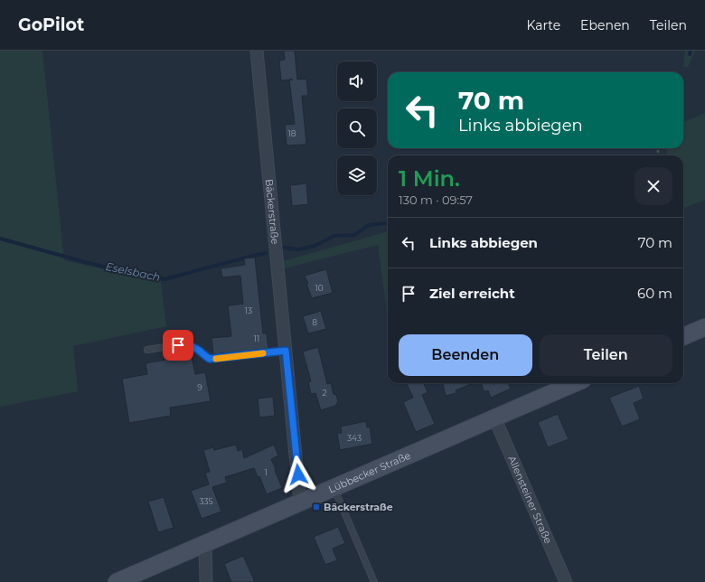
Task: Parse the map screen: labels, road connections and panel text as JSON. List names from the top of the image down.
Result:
{
  "streets": {
    "main road": ["Lübbecker Straße"],
    "street": ["Bäckerstraße", "Allensteiner Straße"]
  },
  "crossings": [
    ["Bäckerstraße", "Lübbecker Straße"],
    ["Lübbecker Straße", "Allensteiner Straße"]
  ],
  "water": ["Eselsbach"],
  "places": {
    "transit": ["Bäckerstraße"]
  },
  "house_numbers": [
    "18",
    "10",
    "13",
    "8",
    "11",
    "9",
    "2",
    "343",
    "1",
    "335"
  ],
  "page": {
    "header": "GoPilot",
    "nav": ["Karte", "Ebenen", "Teilen"],
    "turn": ["70 m", "Links abbiegen"],
    "heading": ["1 Min.", "130 m · 09:57"],
    "list": [
      {
        "name": "Links abbiegen",
        "value": "70 m"
      },
      {
        "name": "Ziel erreicht",
        "value": "60 m"
      }
    ],
    "buttons": ["Beenden", "Teilen"]
  }
}
